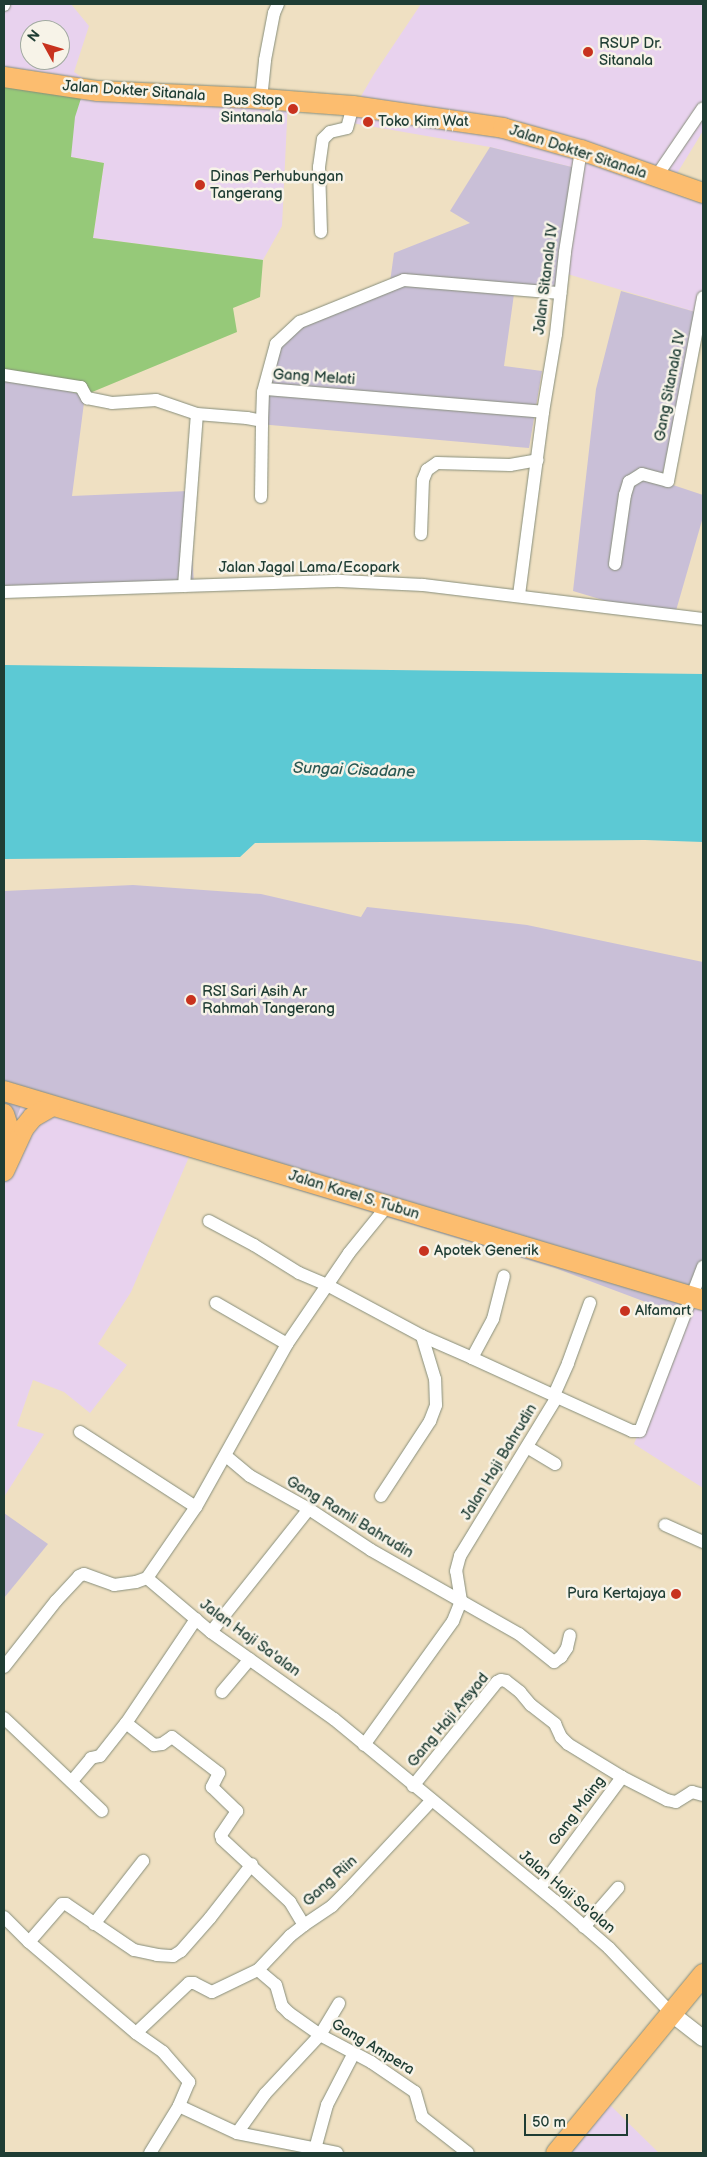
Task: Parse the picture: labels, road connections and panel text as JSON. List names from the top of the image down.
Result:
{
  "streets": {
    "main road": ["Jalan Dokter Sitanala", "Jalan Karel S. Tubun"],
    "street": [
      "Jalan Sitanala IV",
      "Gang Melati",
      "Gang Sitanala IV",
      "Jalan Jagal Lama/Ecopark",
      "Jalan Haji Bahrudin",
      "Gang Ramli Bahrudin",
      "Jalan Haji Sa'alan",
      "Gang Haji Arsyad",
      "Gang Maing",
      "Gang Riin",
      "Gang Ampera"
    ]
  },
  "crossings": [
    ["Jalan Dokter Sitanala", "Jalan Sitanala IV"],
    ["Jalan Sitanala IV", "Gang Melati"],
    ["Jalan Sitanala IV", "Jalan Jagal Lama/Ecopark"],
    ["Jalan Karel S. Tubun", "Jalan Haji Bahrudin"],
    ["Jalan Haji Bahrudin", "Gang Ramli Bahrudin"],
    ["Jalan Haji Sa'alan", "Gang Haji Arsyad"],
    ["Jalan Haji Sa'alan", "Gang Maing"],
    ["Jalan Haji Sa'alan", "Gang Riin"],
    ["Gang Haji Arsyad", "Gang Maing"]
  ],
  "water": ["Sungai Cisadane"],
  "places": [
    "RSUP Dr. Sitanala",
    "Bus Stop Sintanala",
    "Toko Kim Wat",
    "Dinas Perhubungan Tangerang",
    "RSI Sari Asih Ar Rahmah Tangerang",
    "Apotek Generik",
    "Alfamart",
    "Pura Kertajaya"
  ],
  "scale_bar": "50 m",
  "north": "top left"
}
